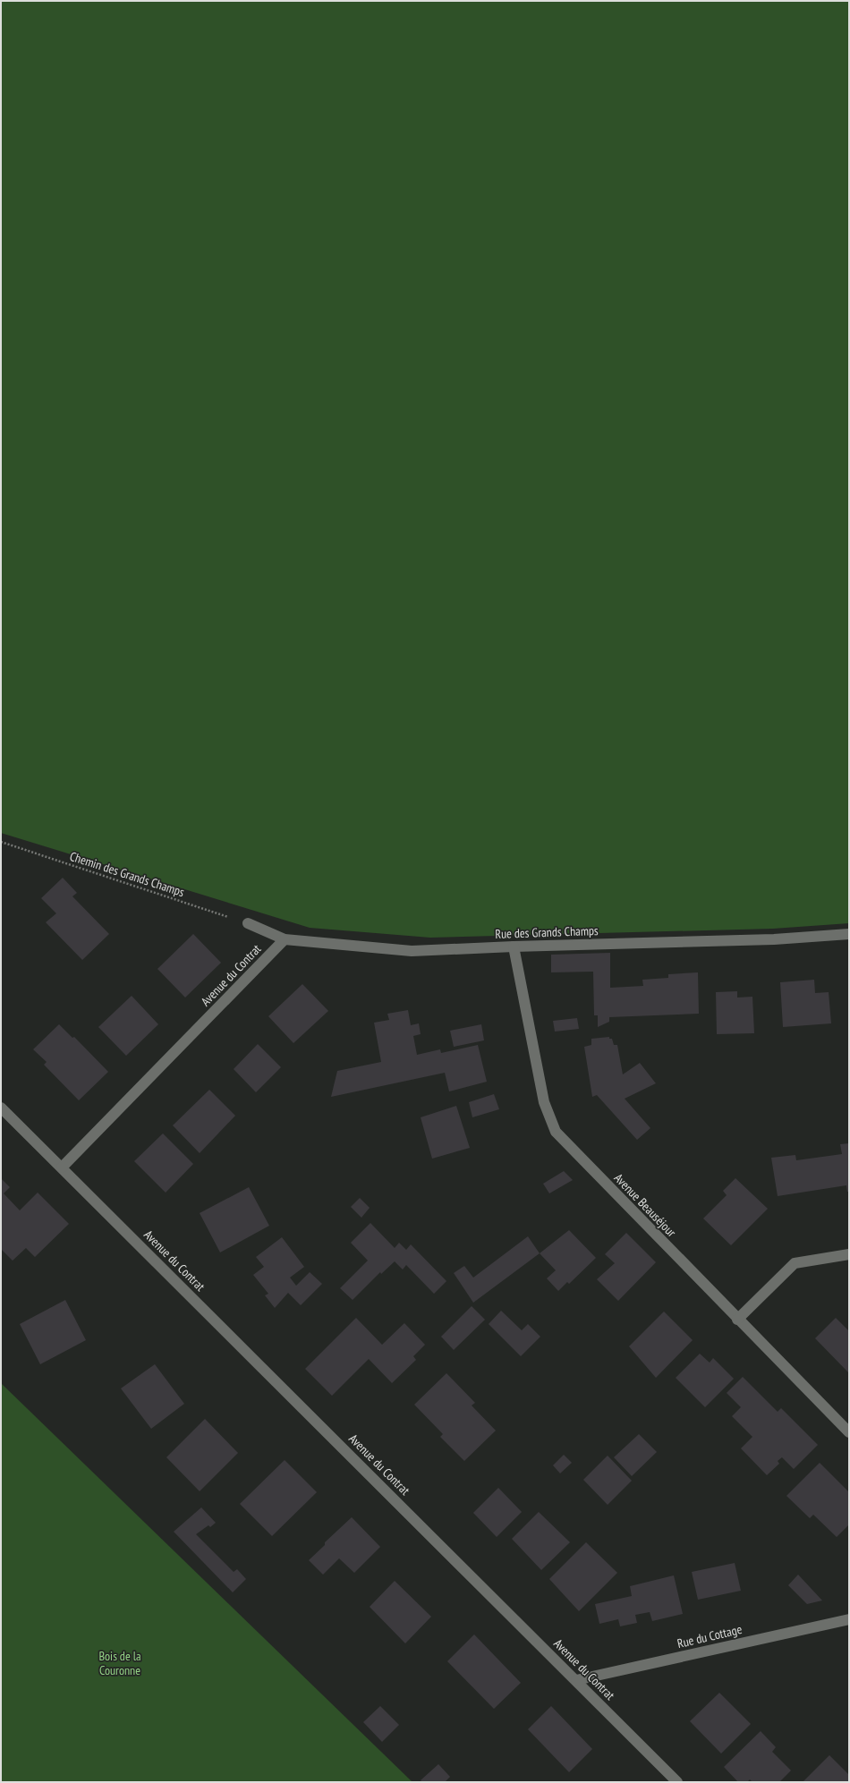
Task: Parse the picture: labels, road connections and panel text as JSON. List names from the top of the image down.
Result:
{
  "streets": {
    "street": [
      "Rue des Grands Champs",
      "Avenue du Contrat",
      "Avenue Beauséjour",
      "Rue du Cottage"
    ],
    "path": ["Chemin des Grands Champs"]
  },
  "crossings": [
    ["Chemin des Grands Champs", "Rue des Grands Champs"],
    ["Rue des Grands Champs", "Avenue du Contrat"],
    ["Rue des Grands Champs", "Avenue Beauséjour"],
    ["Avenue du Contrat", "Rue du Cottage"]
  ],
  "parks": ["Bois de la Couronne"]
}
